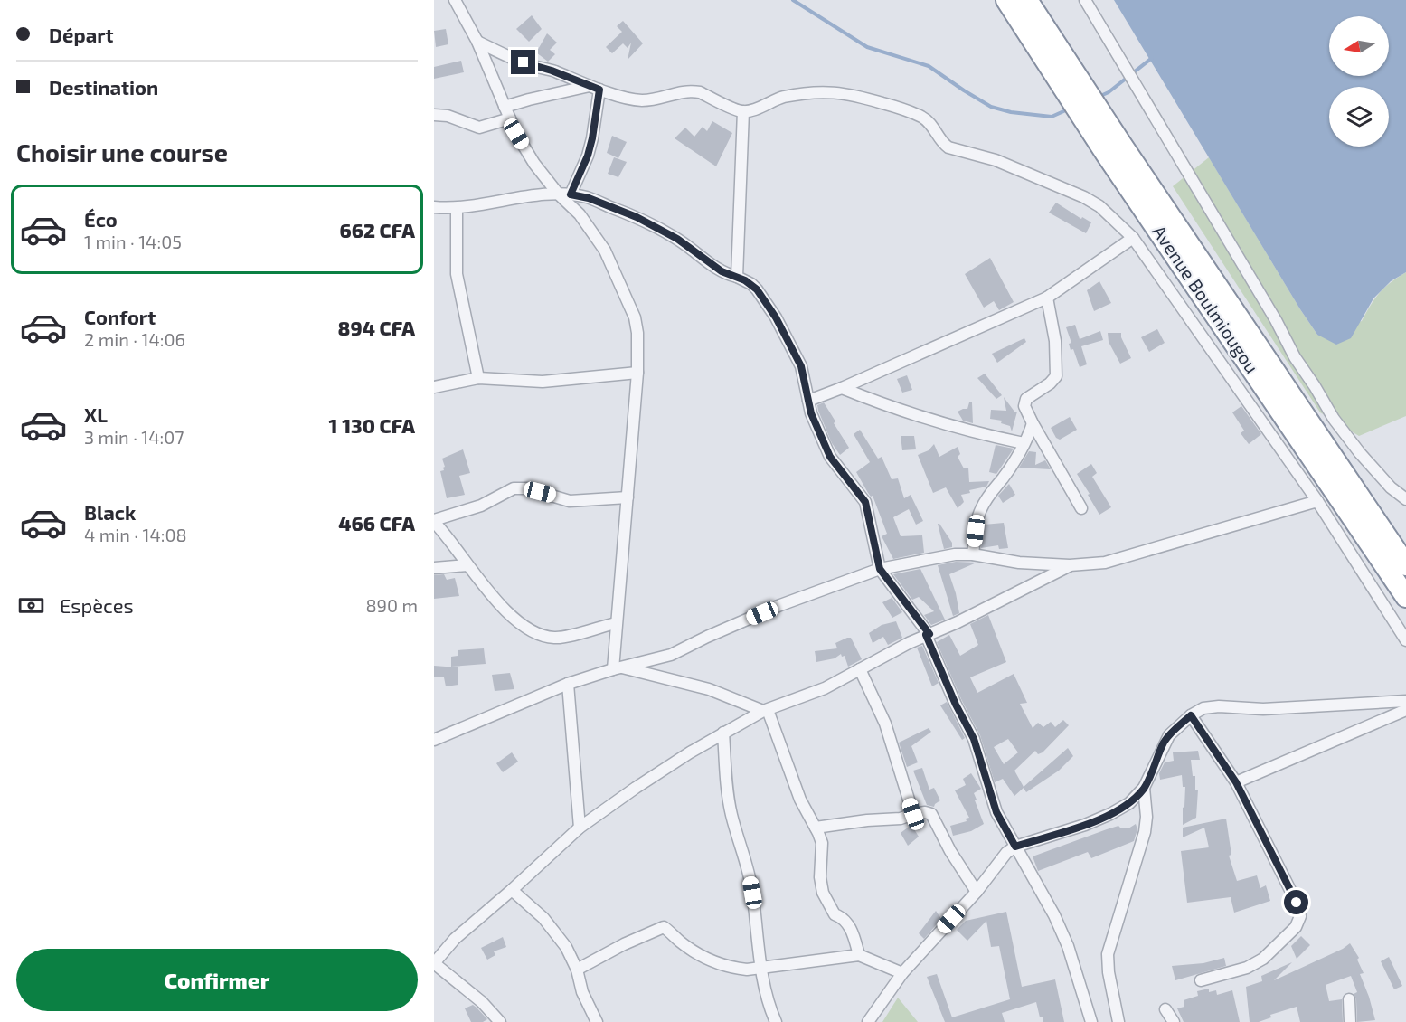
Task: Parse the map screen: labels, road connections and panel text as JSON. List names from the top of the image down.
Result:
{
  "streets": {
    "highway": ["Avenue Boulmiougou"]
  },
  "north": "left",
  "page": {
    "banner": ["Départ", "Destination"],
    "heading": "Choisir une course",
    "list": [
      {
        "name": "Éco",
        "note": "1 min · 14:05",
        "value": "662 CFA"
      },
      {
        "name": "Confort",
        "note": "2 min · 14:06",
        "value": "894 CFA"
      },
      {
        "name": "XL",
        "note": "3 min · 14:07",
        "value": "1 130 CFA"
      },
      {
        "name": "Black",
        "note": "4 min · 14:08",
        "value": "466 CFA"
      }
    ],
    "pay": ["Espèces", "890 m"],
    "buttons": "Confirmer"
  }
}
